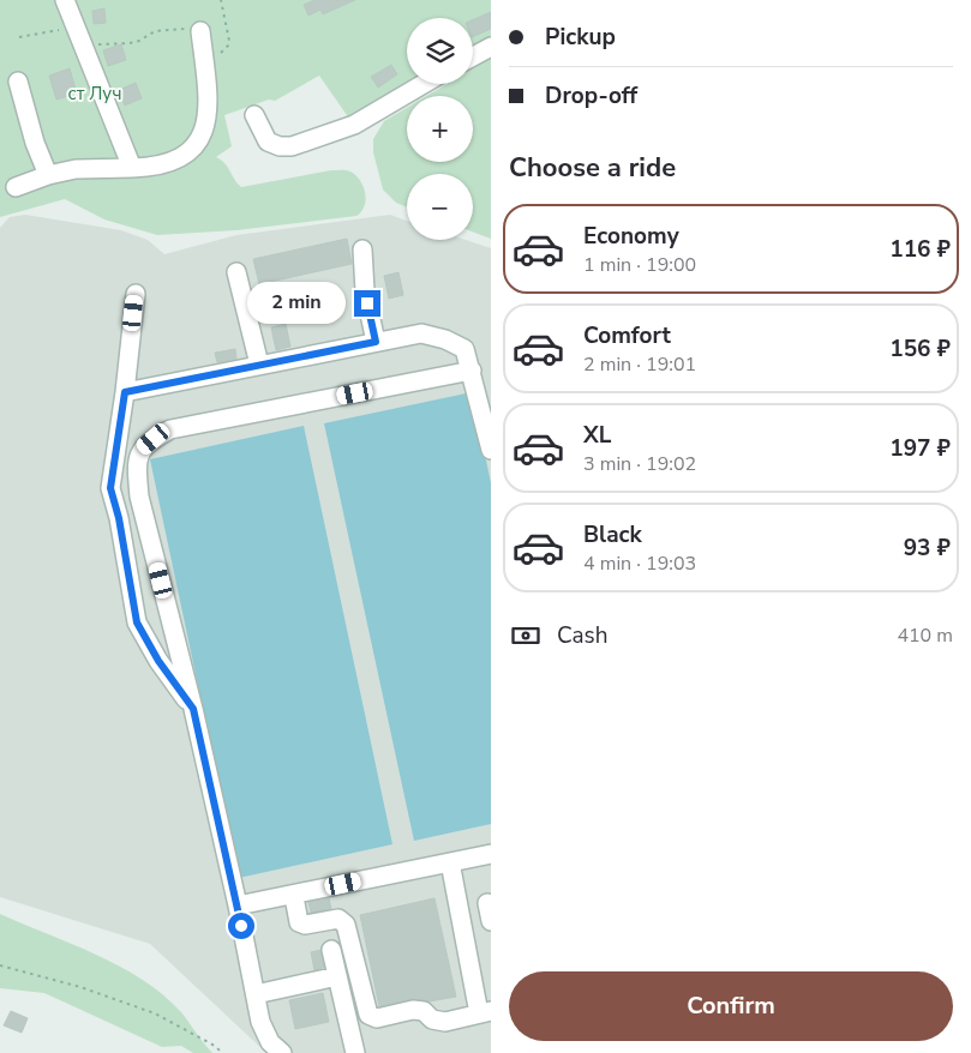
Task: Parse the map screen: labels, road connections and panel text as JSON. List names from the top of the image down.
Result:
{
  "parks": ["ст Луч"],
  "page": {
    "banner": ["Pickup", "Drop-off"],
    "map_buttons": ["+", "−"],
    "heading": "Choose a ride",
    "list": [
      {
        "name": "Economy",
        "note": "1 min · 19:00",
        "value": "116 ₽"
      },
      {
        "name": "Comfort",
        "note": "2 min · 19:01",
        "value": "156 ₽"
      },
      {
        "name": "XL",
        "note": "3 min · 19:02",
        "value": "197 ₽"
      },
      {
        "name": "Black",
        "note": "4 min · 19:03",
        "value": "93 ₽"
      }
    ],
    "bubble": "2 min",
    "pay": ["Cash", "410 m"],
    "buttons": "Confirm"
  }
}
